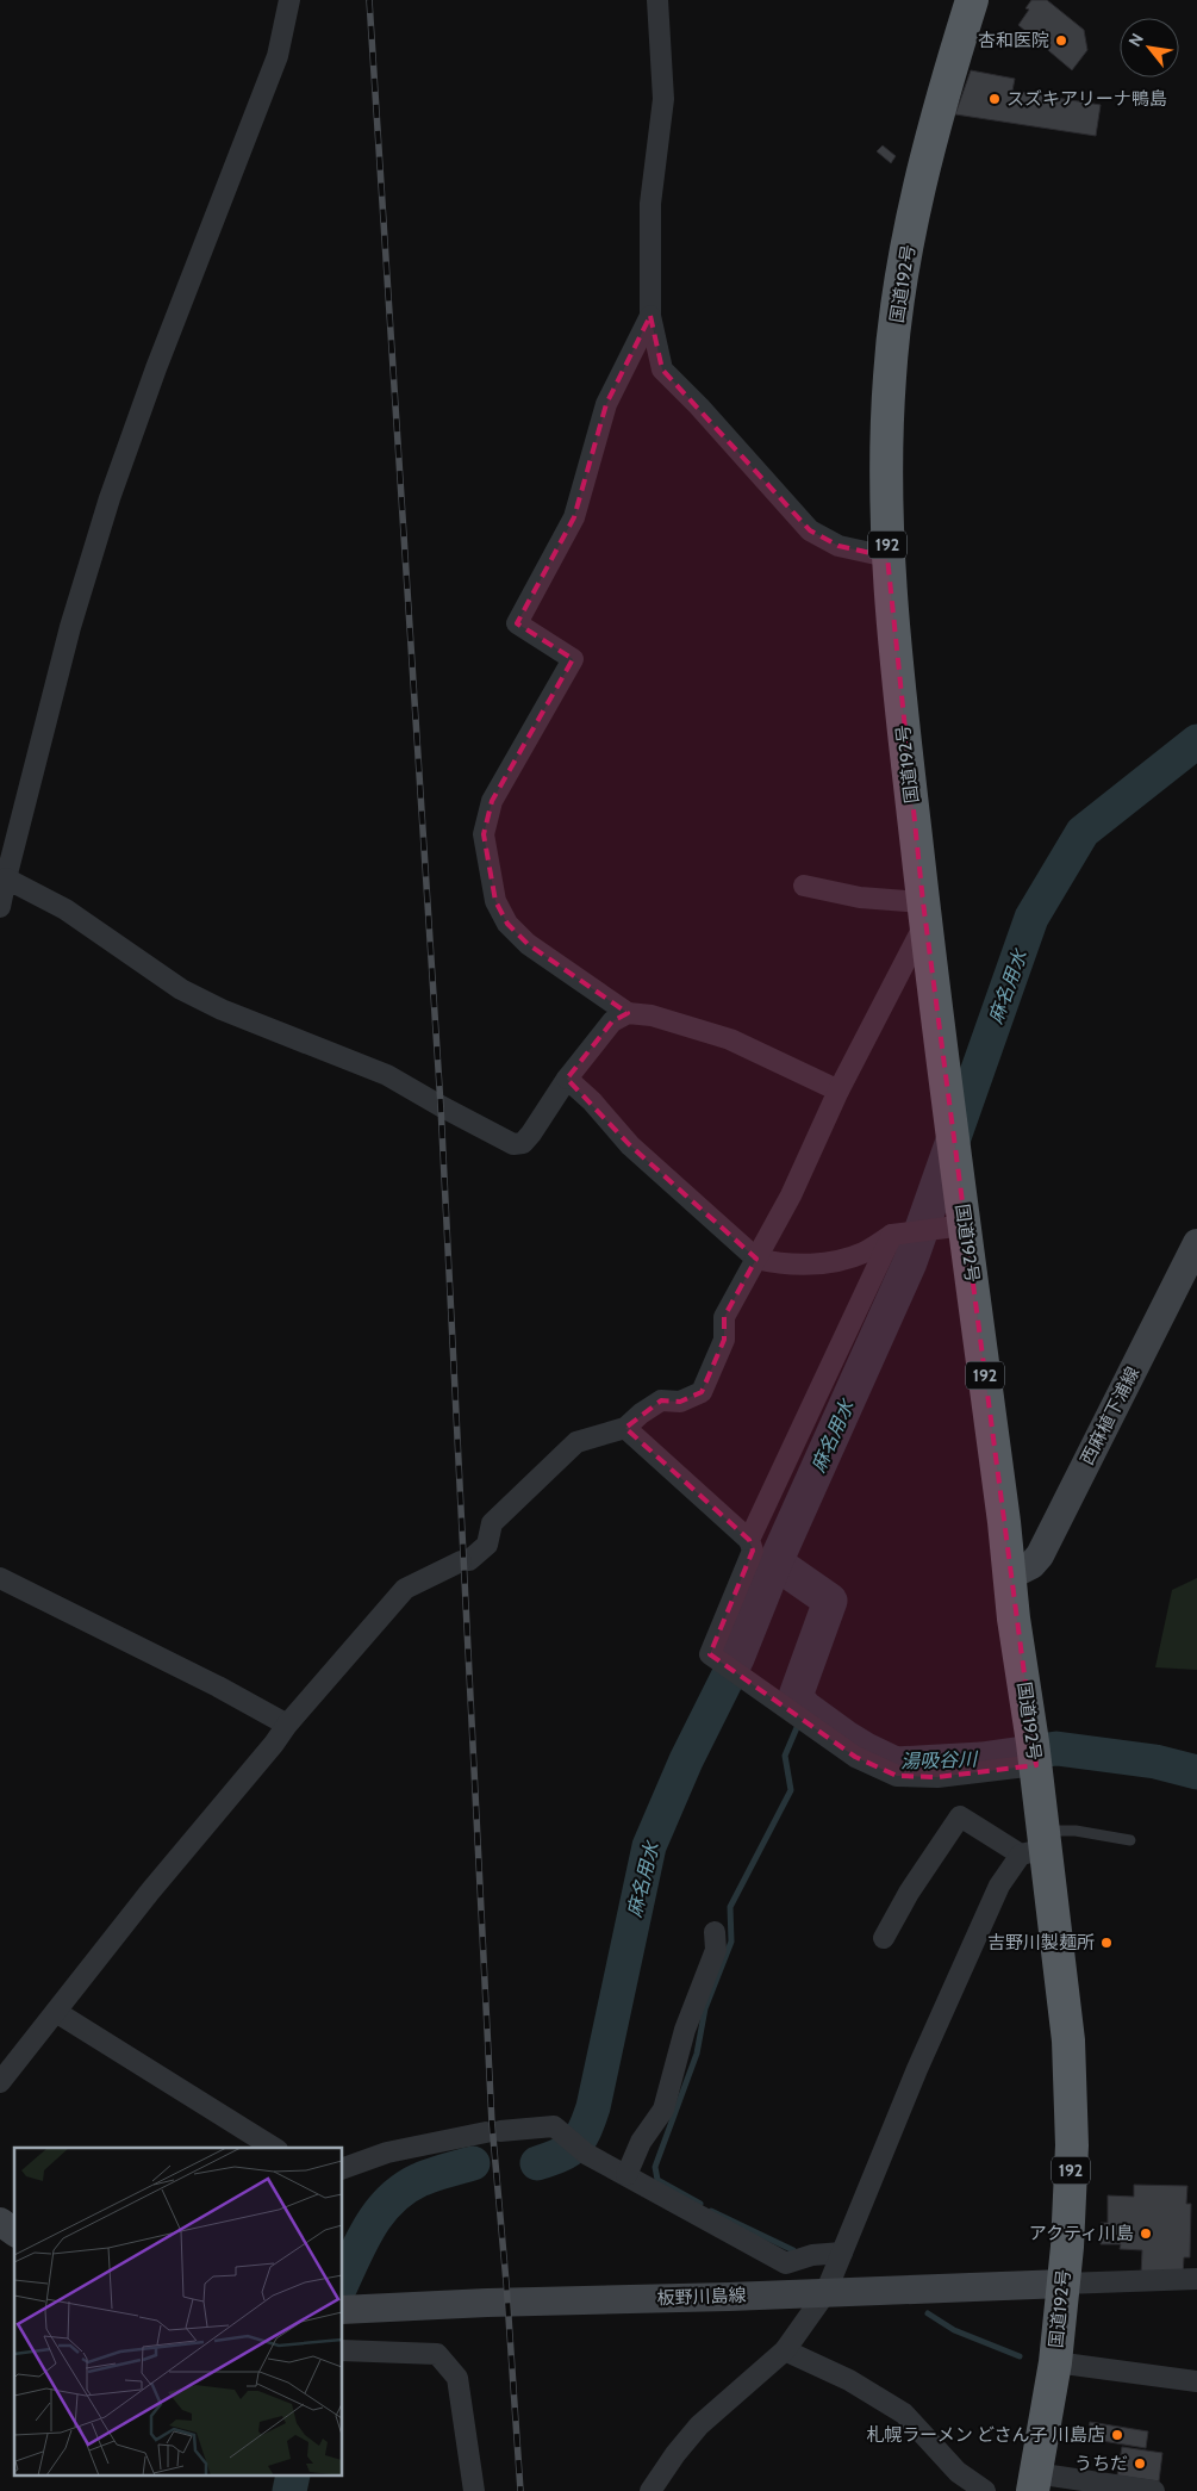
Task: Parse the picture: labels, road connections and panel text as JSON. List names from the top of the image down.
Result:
{
  "streets": {
    "highway": ["国道192号", "192"],
    "main road": ["西麻植下浦線", "板野川島線"]
  },
  "crossings": [
    ["国道192号", "西麻植下浦線"],
    ["国道192号", "板野川島線"]
  ],
  "water": ["麻名用水", "湯吸谷川"],
  "places": [
    "杏和医院",
    "スズキアリーナ鴨島",
    "吉野川製麺所",
    "アクティ川島",
    "札幌ラーメン どさん子 川島店",
    "うちだ"
  ],
  "north": "top left"
}
